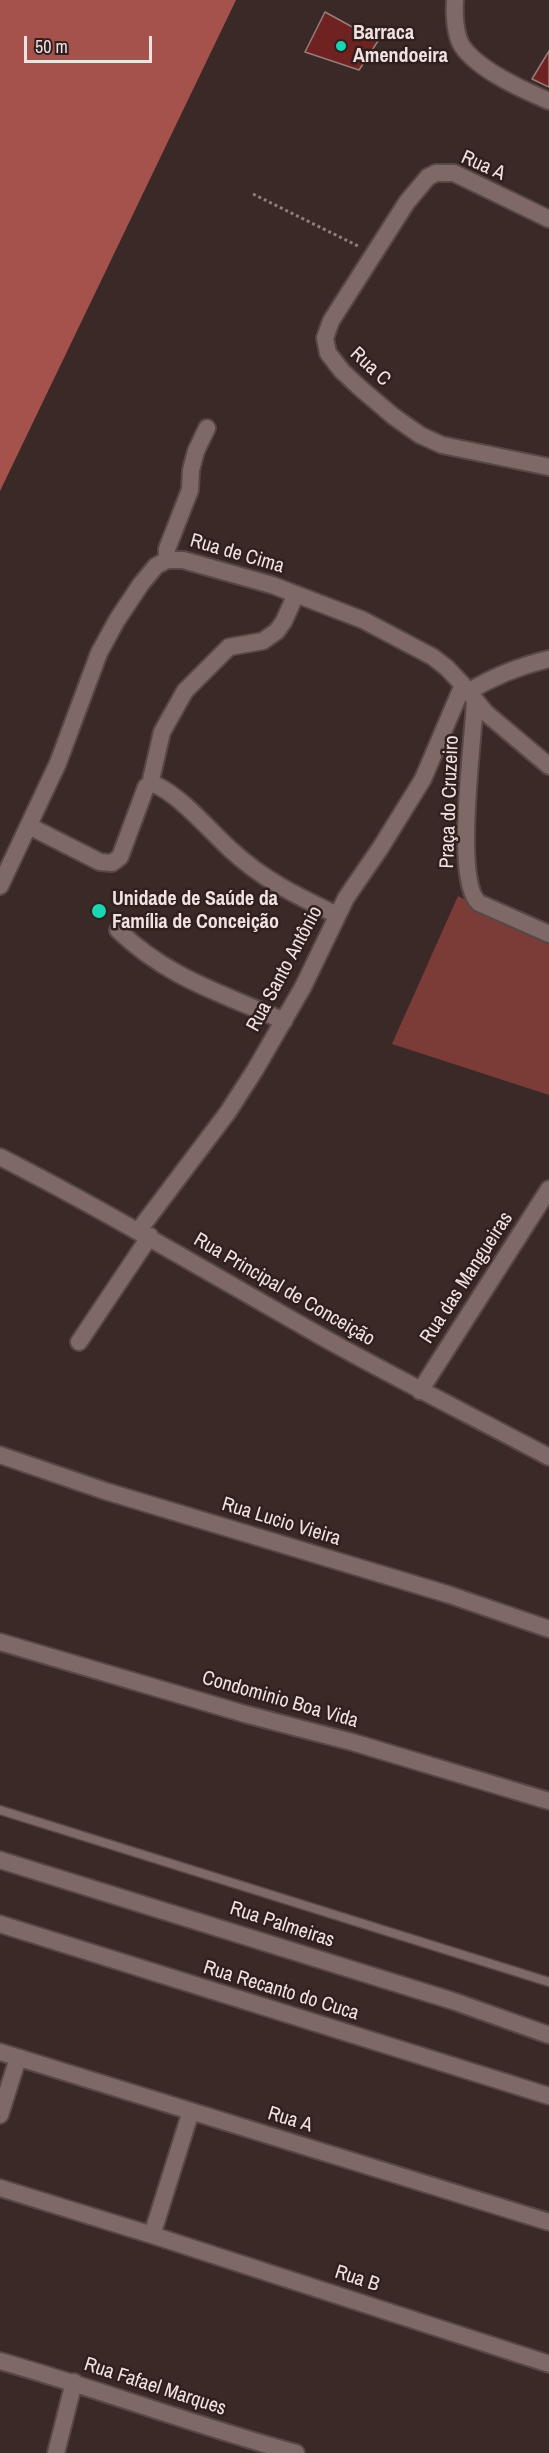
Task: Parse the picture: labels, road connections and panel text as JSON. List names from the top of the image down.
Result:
{
  "streets": {
    "street": [
      "Rua A",
      "Rua C",
      "Rua de Cima",
      "Praça do Cruzeiro",
      "Rua Santo Antônio",
      "Rua das Mangueiras",
      "Rua Principal de Conceição",
      "Rua Lucio Vieira",
      "Condominio Boa Vida",
      "Rua Palmeiras",
      "Rua Recanto do Cuca",
      "Rua B",
      "Rua Fafael Marques"
    ]
  },
  "crossings": [
    ["Rua A", "Rua C"],
    ["Rua de Cima", "Praça do Cruzeiro"],
    ["Rua de Cima", "Rua Santo Antônio"],
    ["Praça do Cruzeiro", "Rua Santo Antônio"],
    ["Rua Santo Antônio", "Rua Principal de Conceição"],
    ["Rua das Mangueiras", "Rua Principal de Conceição"]
  ],
  "places": ["Barraca Amendoeira", "Unidade de Saúde da Família de Conceição"],
  "scale_bar": "50 m"
}
